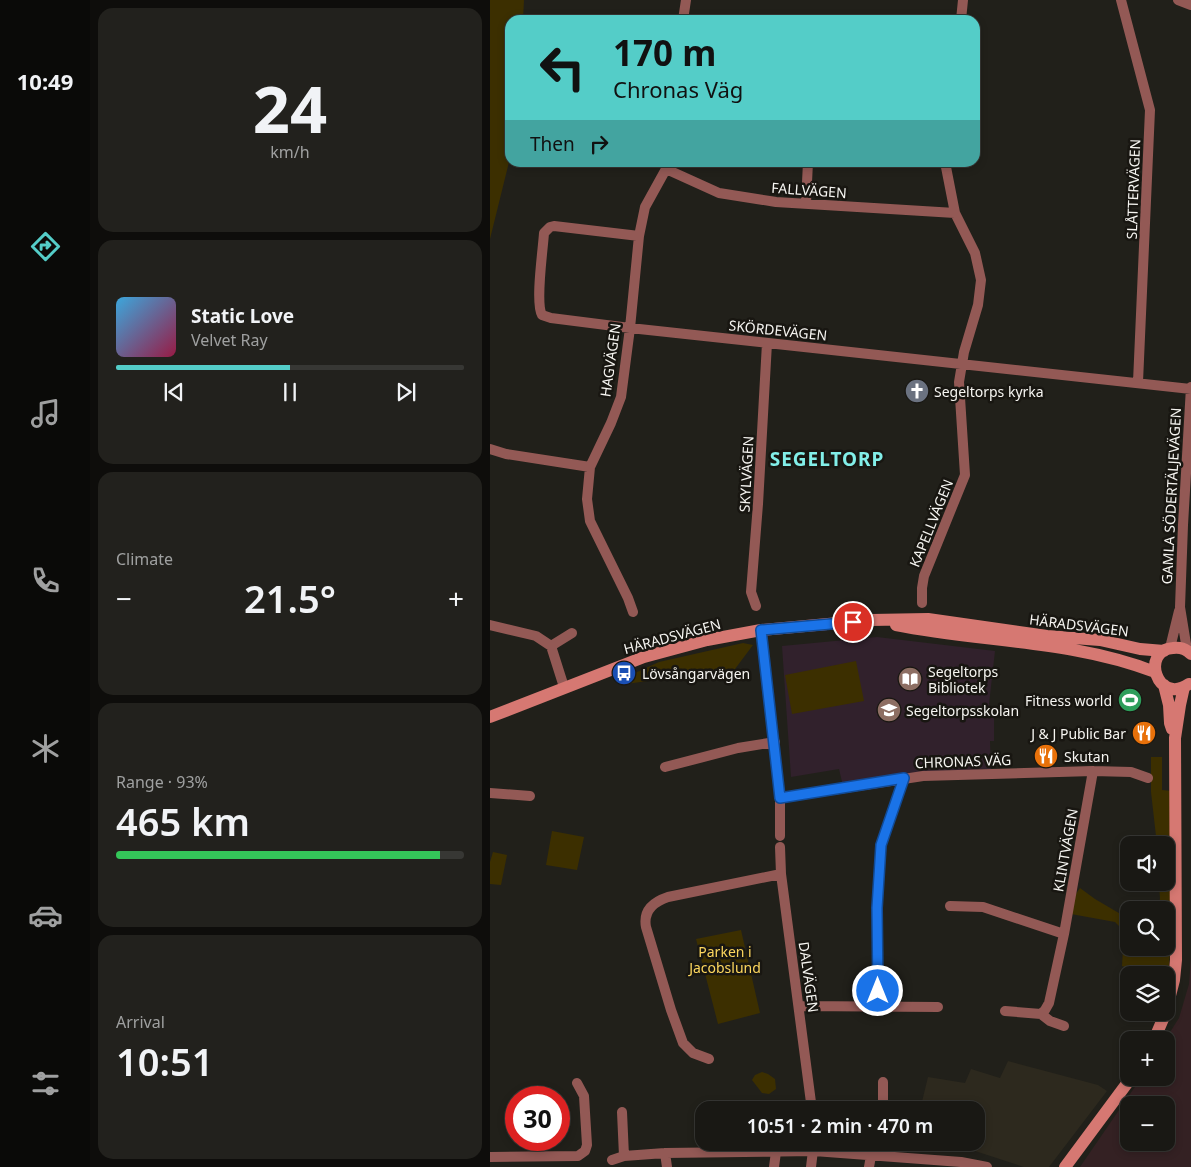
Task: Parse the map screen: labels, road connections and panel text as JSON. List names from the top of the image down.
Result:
{
  "streets": {
    "street": [
      "SLÅTTERVÄGEN",
      "FALLVÄGEN",
      "SKÖRDEVÄGEN",
      "HAGVÄGEN",
      "SKYLVÄGEN",
      "GAMLA SÖDERTÄLJEVÄGEN",
      "KAPELLVÄGEN",
      "HÄRADSVÄGEN",
      "CHRONAS VÄG",
      "KLINTVÄGEN",
      "DALVÄGEN"
    ]
  },
  "crossings": [
    ["SLÅTTERVÄGEN", "SKÖRDEVÄGEN"],
    ["FALLVÄGEN", "KAPELLVÄGEN"],
    ["SKÖRDEVÄGEN", "HAGVÄGEN"],
    ["SKÖRDEVÄGEN", "SKYLVÄGEN"],
    ["SKÖRDEVÄGEN", "GAMLA SÖDERTÄLJEVÄGEN"],
    ["SKÖRDEVÄGEN", "KAPELLVÄGEN"],
    ["GAMLA SÖDERTÄLJEVÄGEN", "HÄRADSVÄGEN"],
    ["CHRONAS VÄG", "KLINTVÄGEN"],
    ["CHRONAS VÄG", "DALVÄGEN"]
  ],
  "districts": ["SEGELTORP"],
  "parks": ["Parken i Jacobslund"],
  "places": {
    "church": ["Segeltorps kyrka"],
    "bus stop": ["Lövsångarvägen"],
    "library": ["Segeltorps Bibliotek"],
    "sports": ["Fitness world"],
    "school or university": ["Segeltorpsskolan"],
    "restaurant": ["J & J Public Bar", "Skutan"]
  },
  "page": {
    "tabs": "10:49",
    "tile": [
      ["24", "km/h"],
      "Climate",
      ["Range · 93%", "465 km"],
      ["Arrival", "10:51"]
    ],
    "turn": ["170 m", "Chronas Väg"],
    "then": "Then",
    "song": ["Static Love", "Velvet Ray"],
    "heat": ["−", "21.5°", "+"],
    "map_buttons": ["+", "−"],
    "limit": "30",
    "trip": "10:51 · 2 min · 470 m"
  }
}
